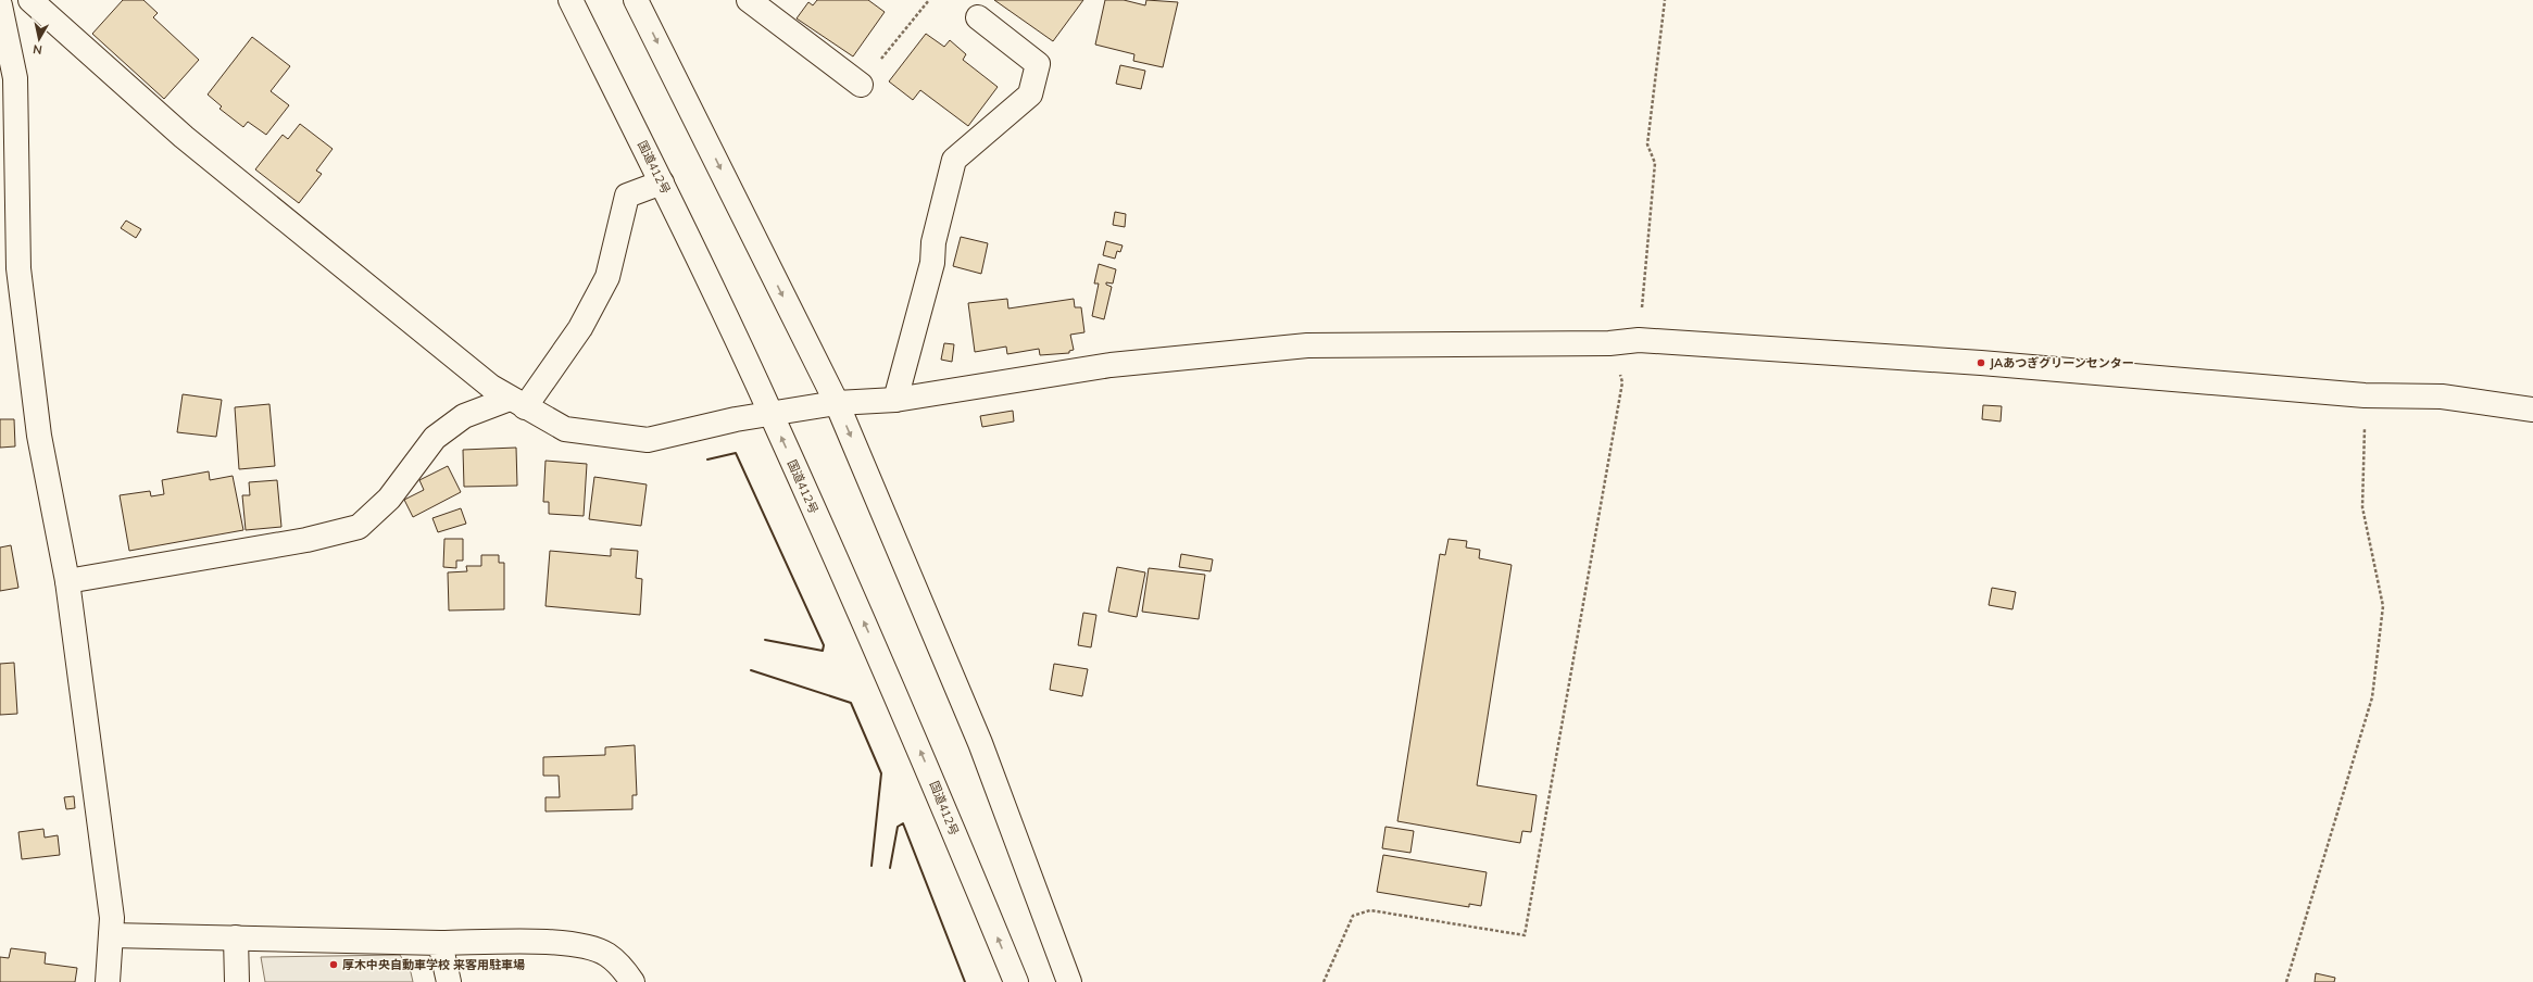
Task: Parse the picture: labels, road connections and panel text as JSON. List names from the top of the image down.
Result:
{
  "streets": {
    "main road": ["国道412号"]
  },
  "places": ["JAあつぎグリーンセンター", "厚木中央自動車学校 来客用駐車場"],
  "north": "bottom"
}
